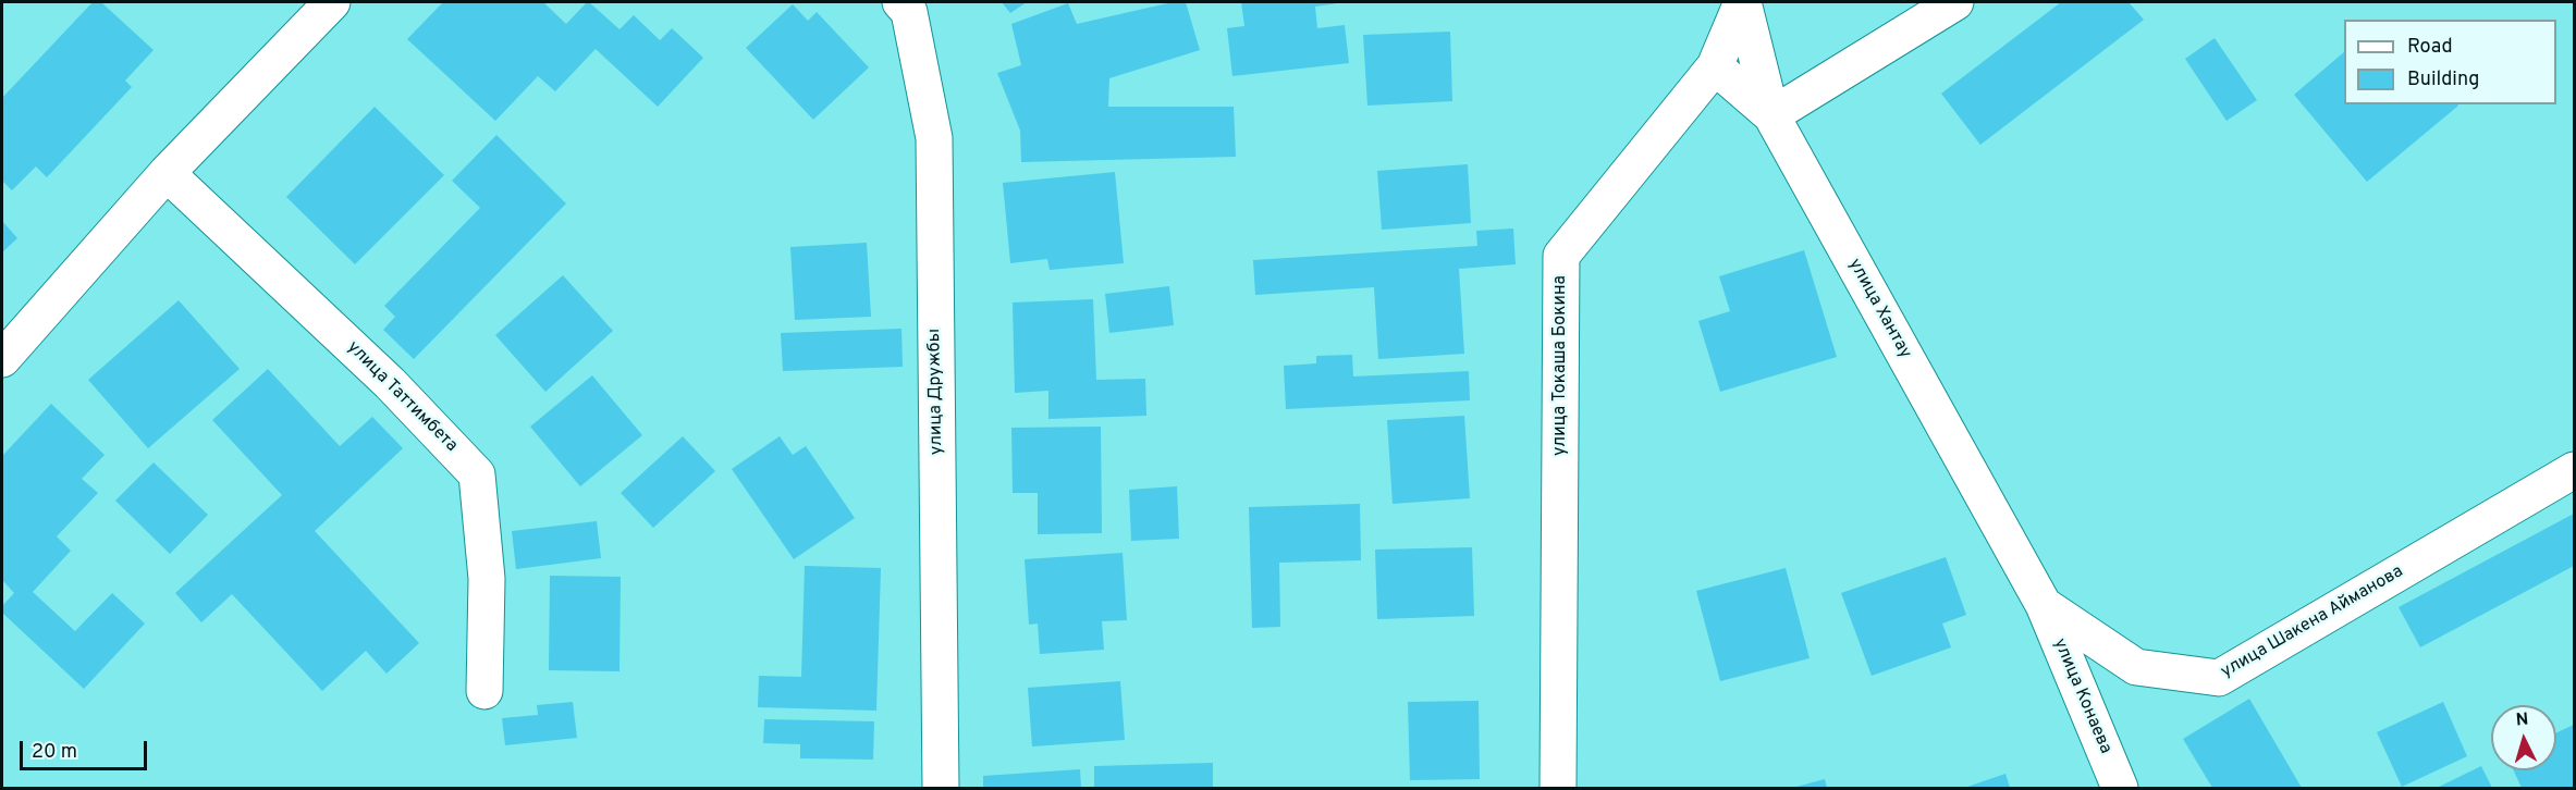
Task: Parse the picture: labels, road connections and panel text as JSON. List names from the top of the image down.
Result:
{
  "streets": {
    "street": [
      "улица Хантау",
      "улица Токаша Бокина",
      "улица Дружбы",
      "улица Таттимбета",
      "улица Шакена Айманова",
      "улица Конаева"
    ]
  },
  "crossings": [
    ["улица Хантау", "улица Токаша Бокина"],
    ["улица Хантау", "улица Шакена Айманова"],
    ["улица Хантау", "улица Конаева"],
    ["улица Шакена Айманова", "улица Конаева"]
  ],
  "legend": ["Road", "Building"],
  "scale_bar": "20 m",
  "north": "top"
}
